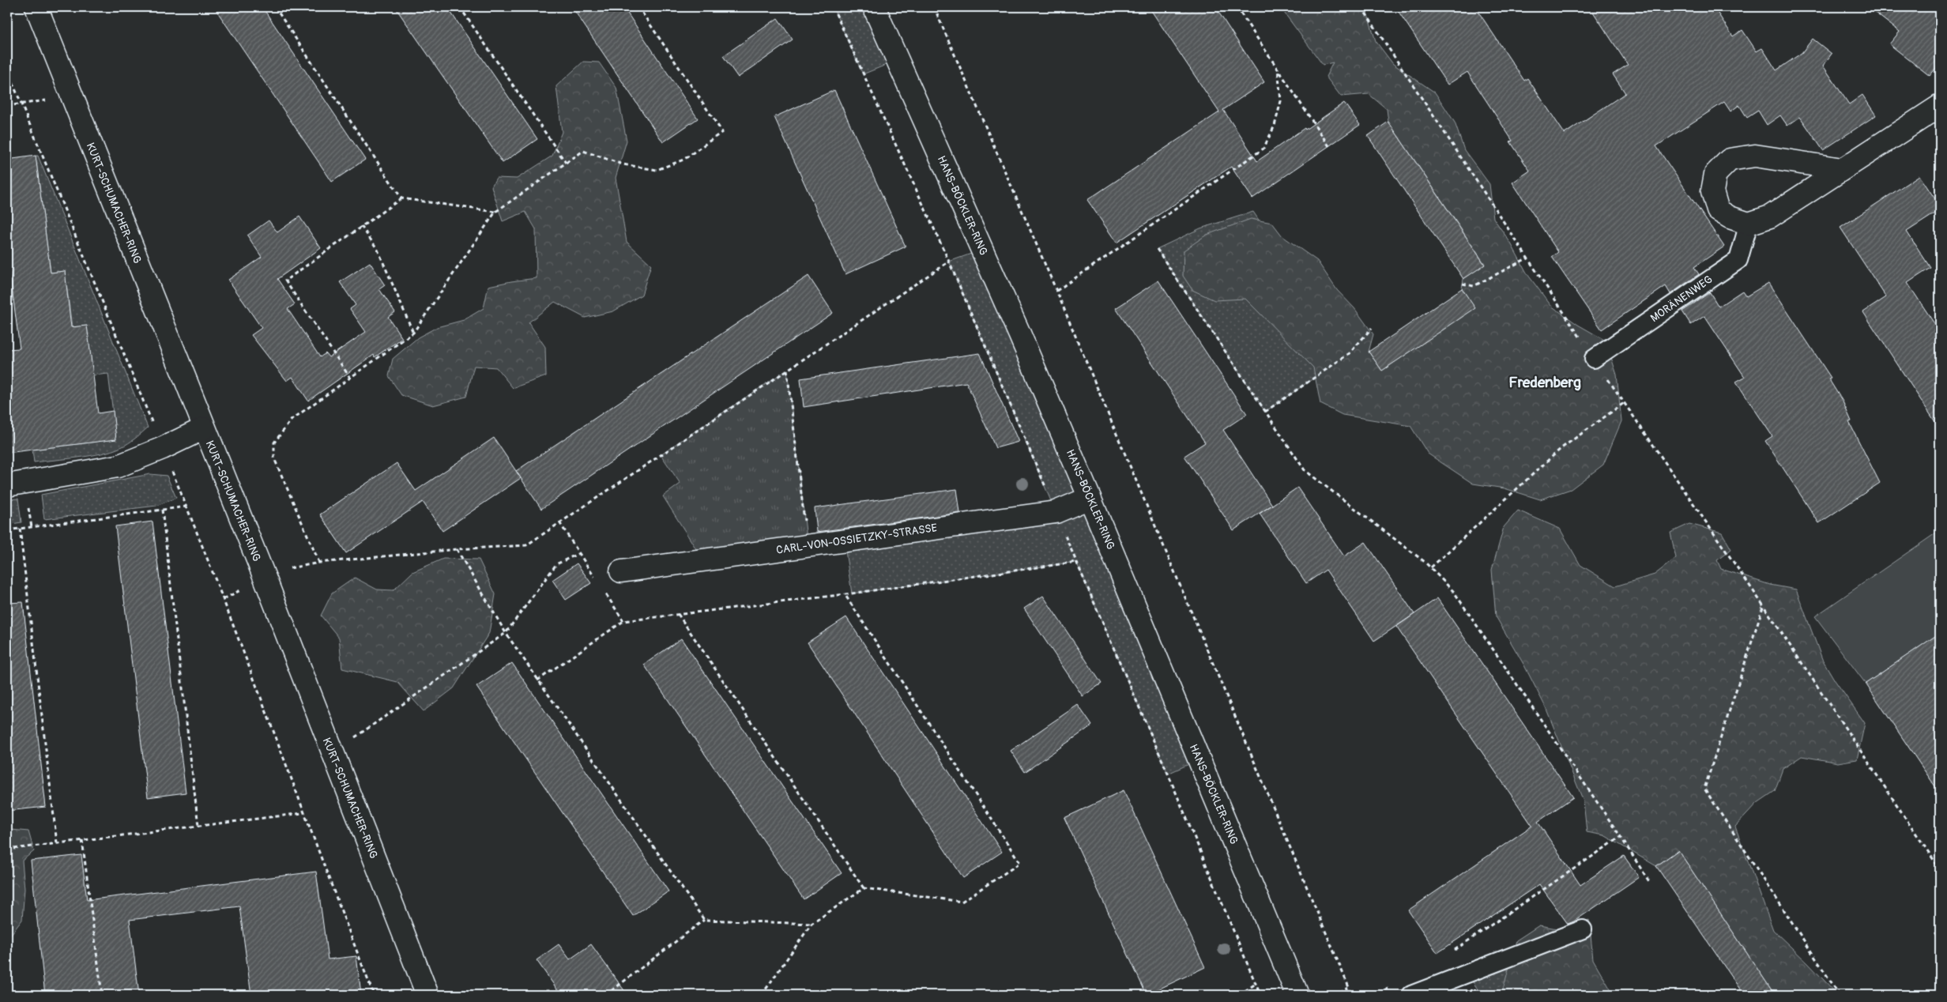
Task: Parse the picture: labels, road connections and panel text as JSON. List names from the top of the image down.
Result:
{
  "streets": {
    "street": ["KURT-SCHUMACHER-RING", "HANS-BÖCKLER-RING", "CARL-VON-OSSIETZKY-STRASSE"],
    "lane": ["MORÄNENWEG"]
  },
  "crossings": [
    ["HANS-BÖCKLER-RING", "CARL-VON-OSSIETZKY-STRASSE"]
  ],
  "districts": ["Fredenberg"]
}
